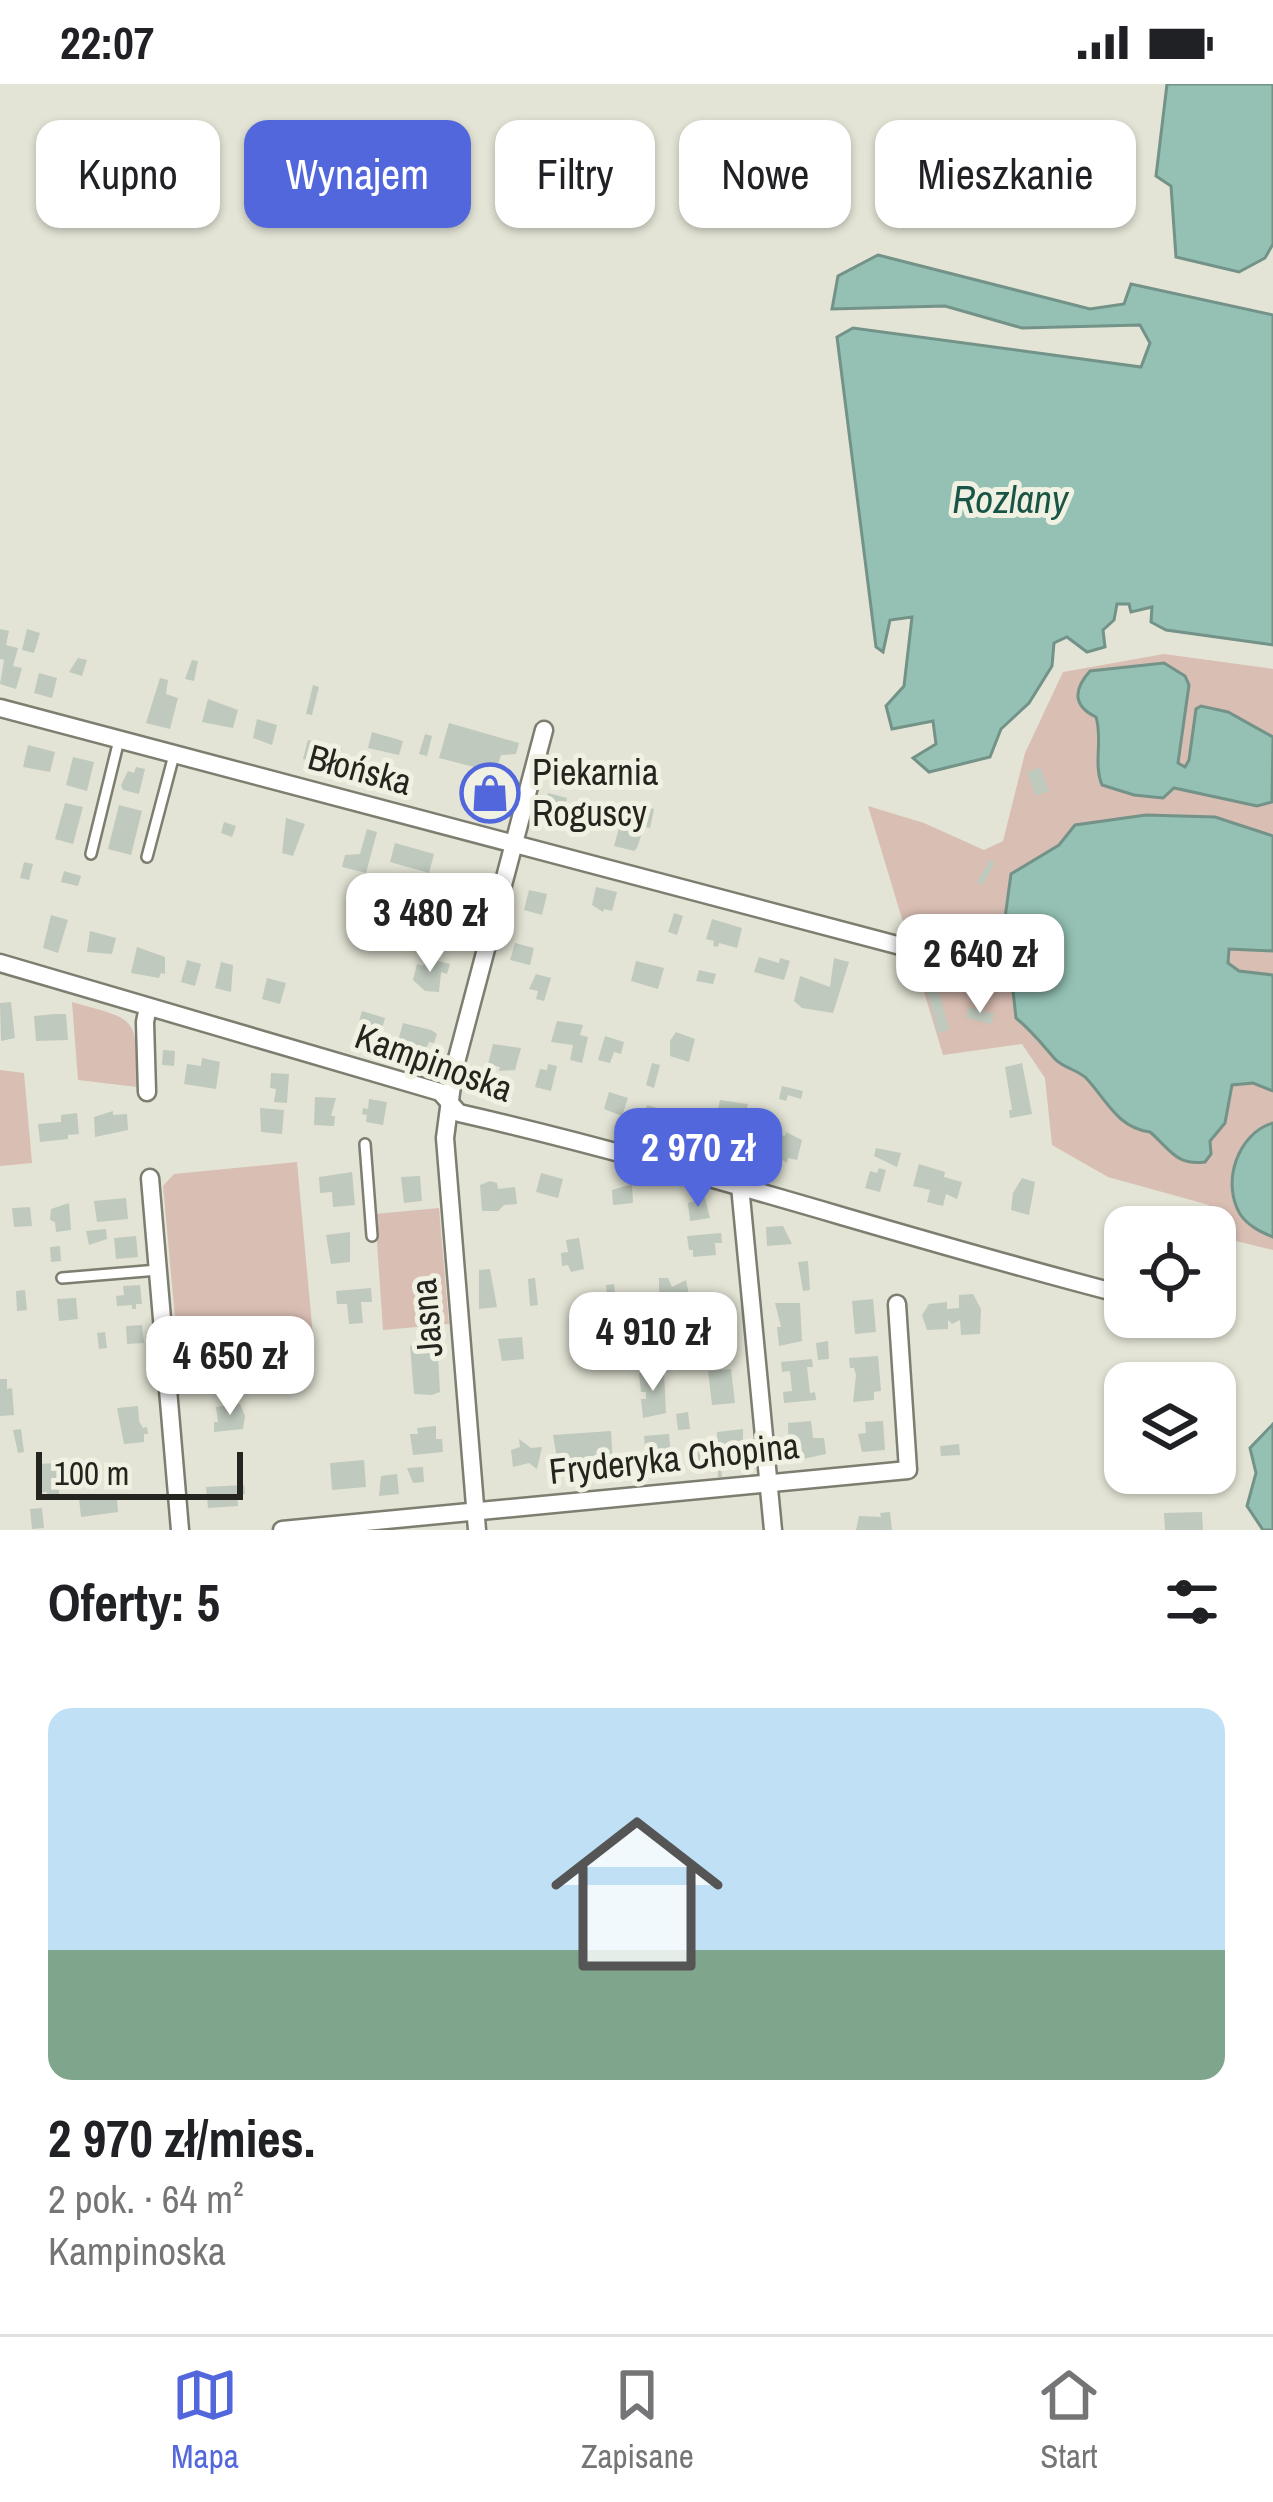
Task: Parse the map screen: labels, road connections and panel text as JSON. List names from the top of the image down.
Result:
{
  "streets": {
    "street": [
      "Błońska",
      "Kampinoska",
      "Jasna",
      "Fryderyka Chopina"
    ]
  },
  "crossings": [
    ["Błońska", "Jasna"],
    ["Kampinoska", "Jasna"],
    ["Jasna", "Fryderyka Chopina"]
  ],
  "water": ["Rozlany"],
  "places": {
    "shop": ["Piekarnia Roguscy"]
  },
  "scale_bar": "100 m",
  "page": {
    "status": "22:07",
    "chip": [
      "Kupno",
      "Wynajem",
      "Filtry",
      "Nowe",
      "Mieszkanie"
    ],
    "price": [
      "3 480 zł",
      "2 640 zł",
      "2 970 zł",
      "4 910 zł",
      "4 650 zł"
    ],
    "scale": "100 m",
    "heading": "Oferty: 5",
    "list": [
      {
        "name": "2 970 zł/mies.",
        "note": "2 pok. · 64 m² · Kampinoska"
      }
    ],
    "tabs": ["Mapa", "Zapisane", "Start"]
  }
}
